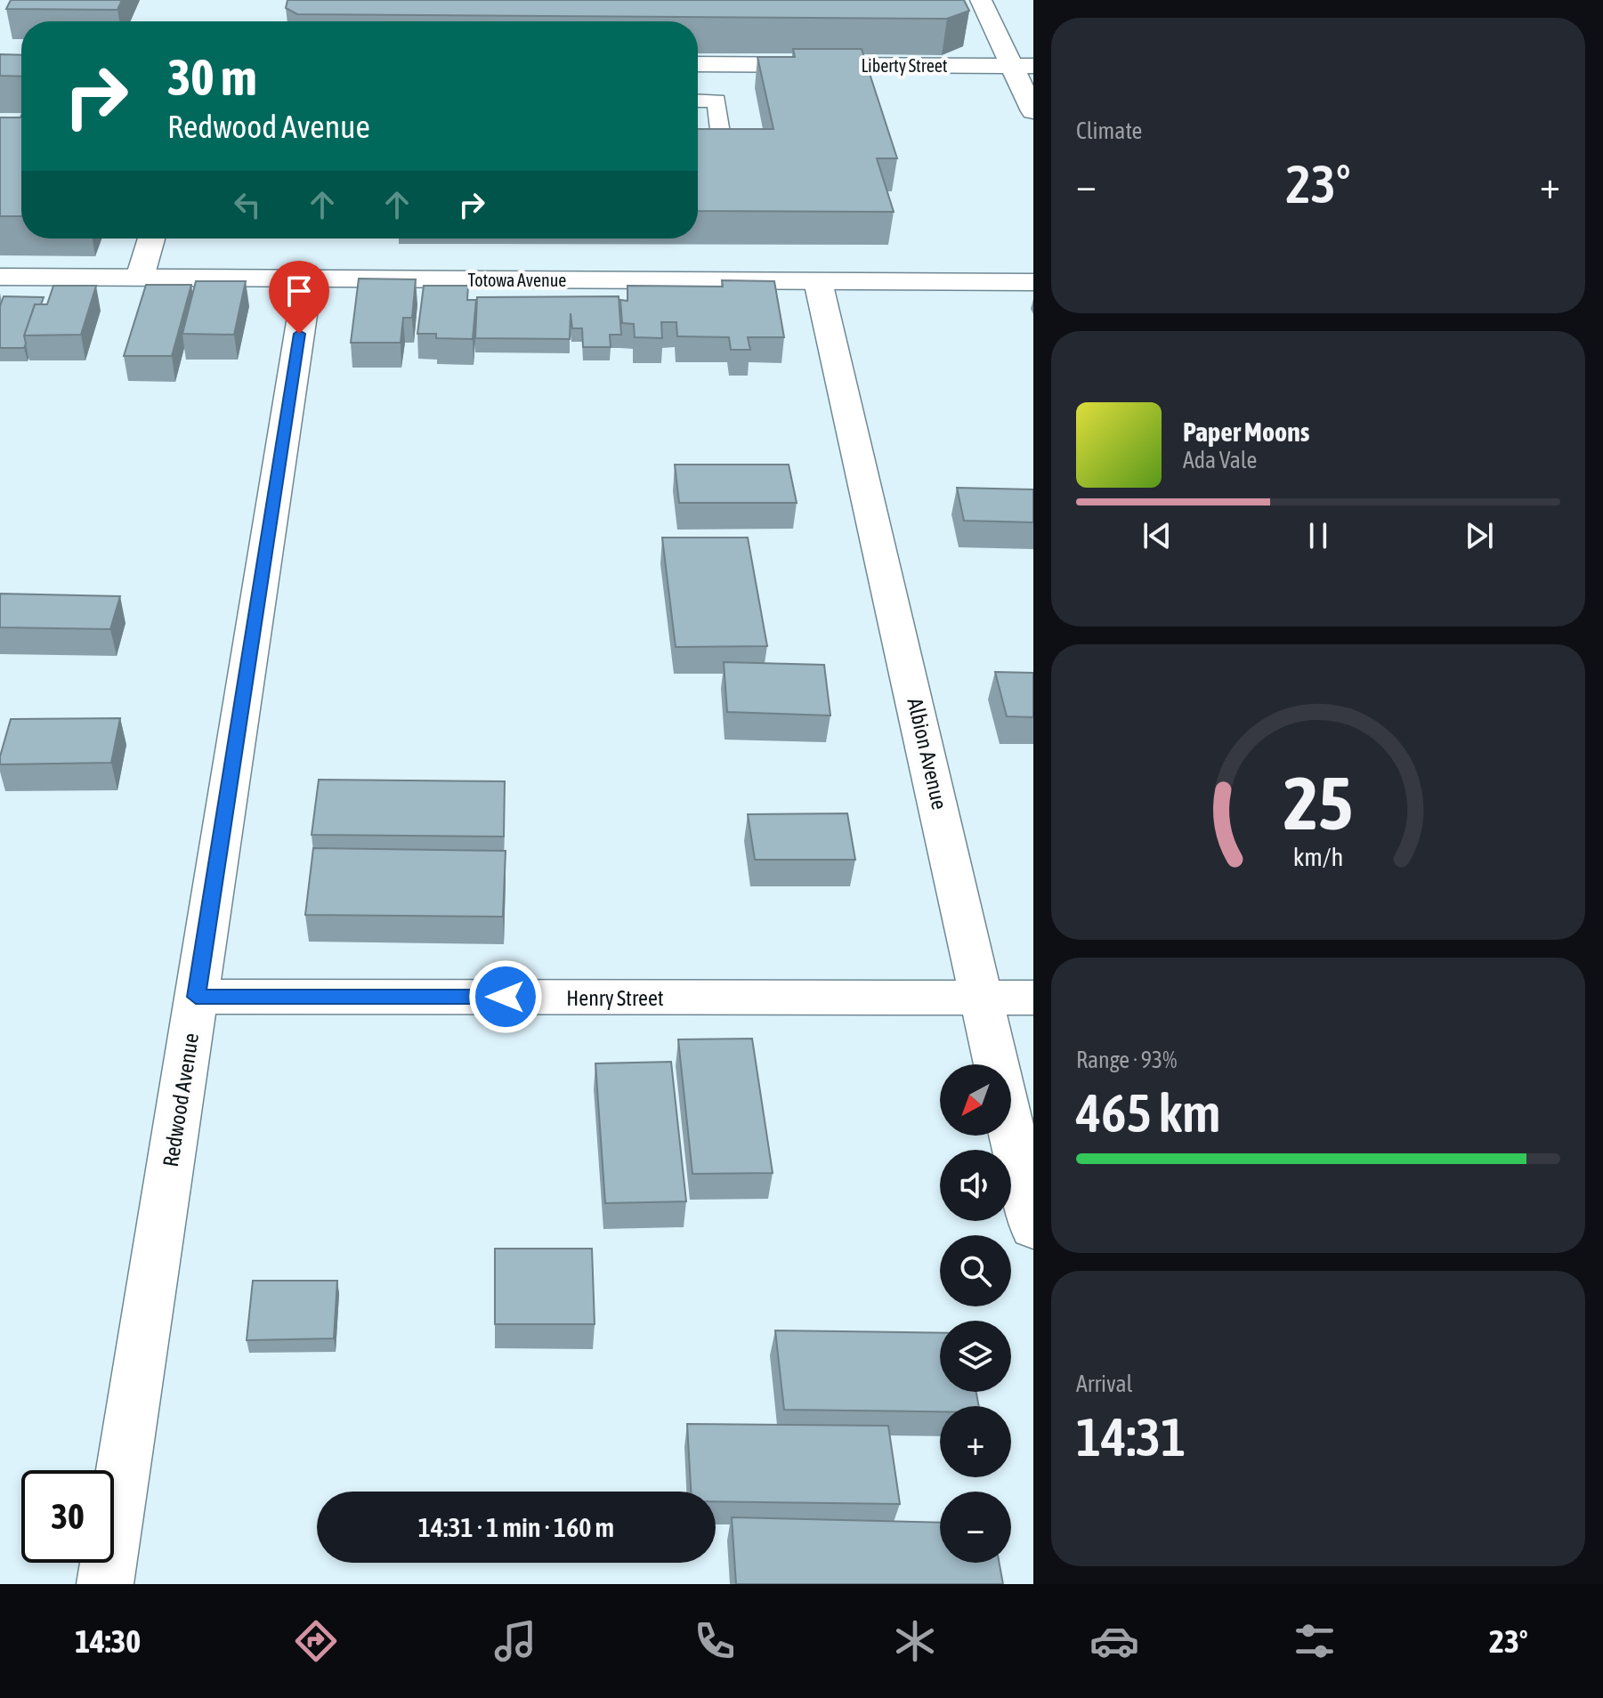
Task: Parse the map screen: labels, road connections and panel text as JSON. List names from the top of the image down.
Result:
{
  "streets": {
    "street": [
      "Liberty Street",
      "Totowa Avenue",
      "Albion Avenue",
      "Henry Street",
      "Redwood Avenue"
    ]
  },
  "crossings": [
    ["Totowa Avenue", "Albion Avenue"],
    ["Totowa Avenue", "Redwood Avenue"],
    ["Albion Avenue", "Henry Street"],
    ["Henry Street", "Redwood Avenue"]
  ],
  "north": "bottom left",
  "page": {
    "tile": [
      "Climate",
      ["Range · 93%", "465 km"],
      ["Arrival", "14:31"]
    ],
    "turn": ["30 m", "Redwood Avenue"],
    "heat": ["−", "23°", "+"],
    "song": ["Paper Moons", "Ada Vale"],
    "map_buttons": ["+", "−"],
    "limit": "30",
    "trip": "14:31 · 1 min · 160 m",
    "tabs": ["14:30", "23°"],
    "gauge": ["25", "km/h"]
  }
}
